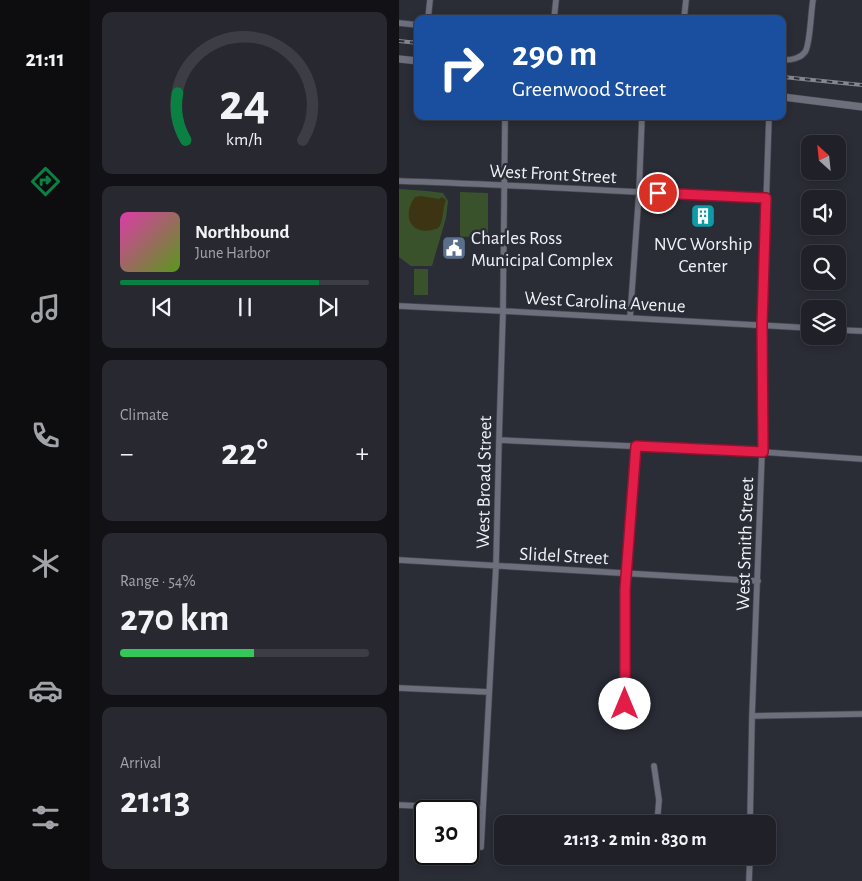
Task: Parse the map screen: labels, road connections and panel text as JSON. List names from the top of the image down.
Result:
{
  "streets": {
    "street": [
      "West Front Street",
      "West Carolina Avenue",
      "West Broad Street",
      "West Smith Street",
      "Slidel Street"
    ]
  },
  "crossings": [
    ["West Front Street", "West Broad Street"],
    ["West Front Street", "West Smith Street"],
    ["West Carolina Avenue", "West Broad Street"],
    ["West Carolina Avenue", "West Smith Street"],
    ["West Broad Street", "Slidel Street"],
    ["West Smith Street", "Slidel Street"]
  ],
  "places": {
    "building": ["NVC Worship Center"],
    "public building": ["Charles Ross Municipal Complex"]
  },
  "north": "top left",
  "page": {
    "tabs": "21:11",
    "turn": ["290 m", "Greenwood Street"],
    "song": ["Northbound", "June Harbor"],
    "tile": [
      "Climate",
      ["Range · 54%", "270 km"],
      ["Arrival", "21:13"]
    ],
    "heat": ["−", "22°", "+"],
    "limit": "30",
    "trip": "21:13 · 2 min · 830 m",
    "gauge": ["24", "km/h"]
  }
}
